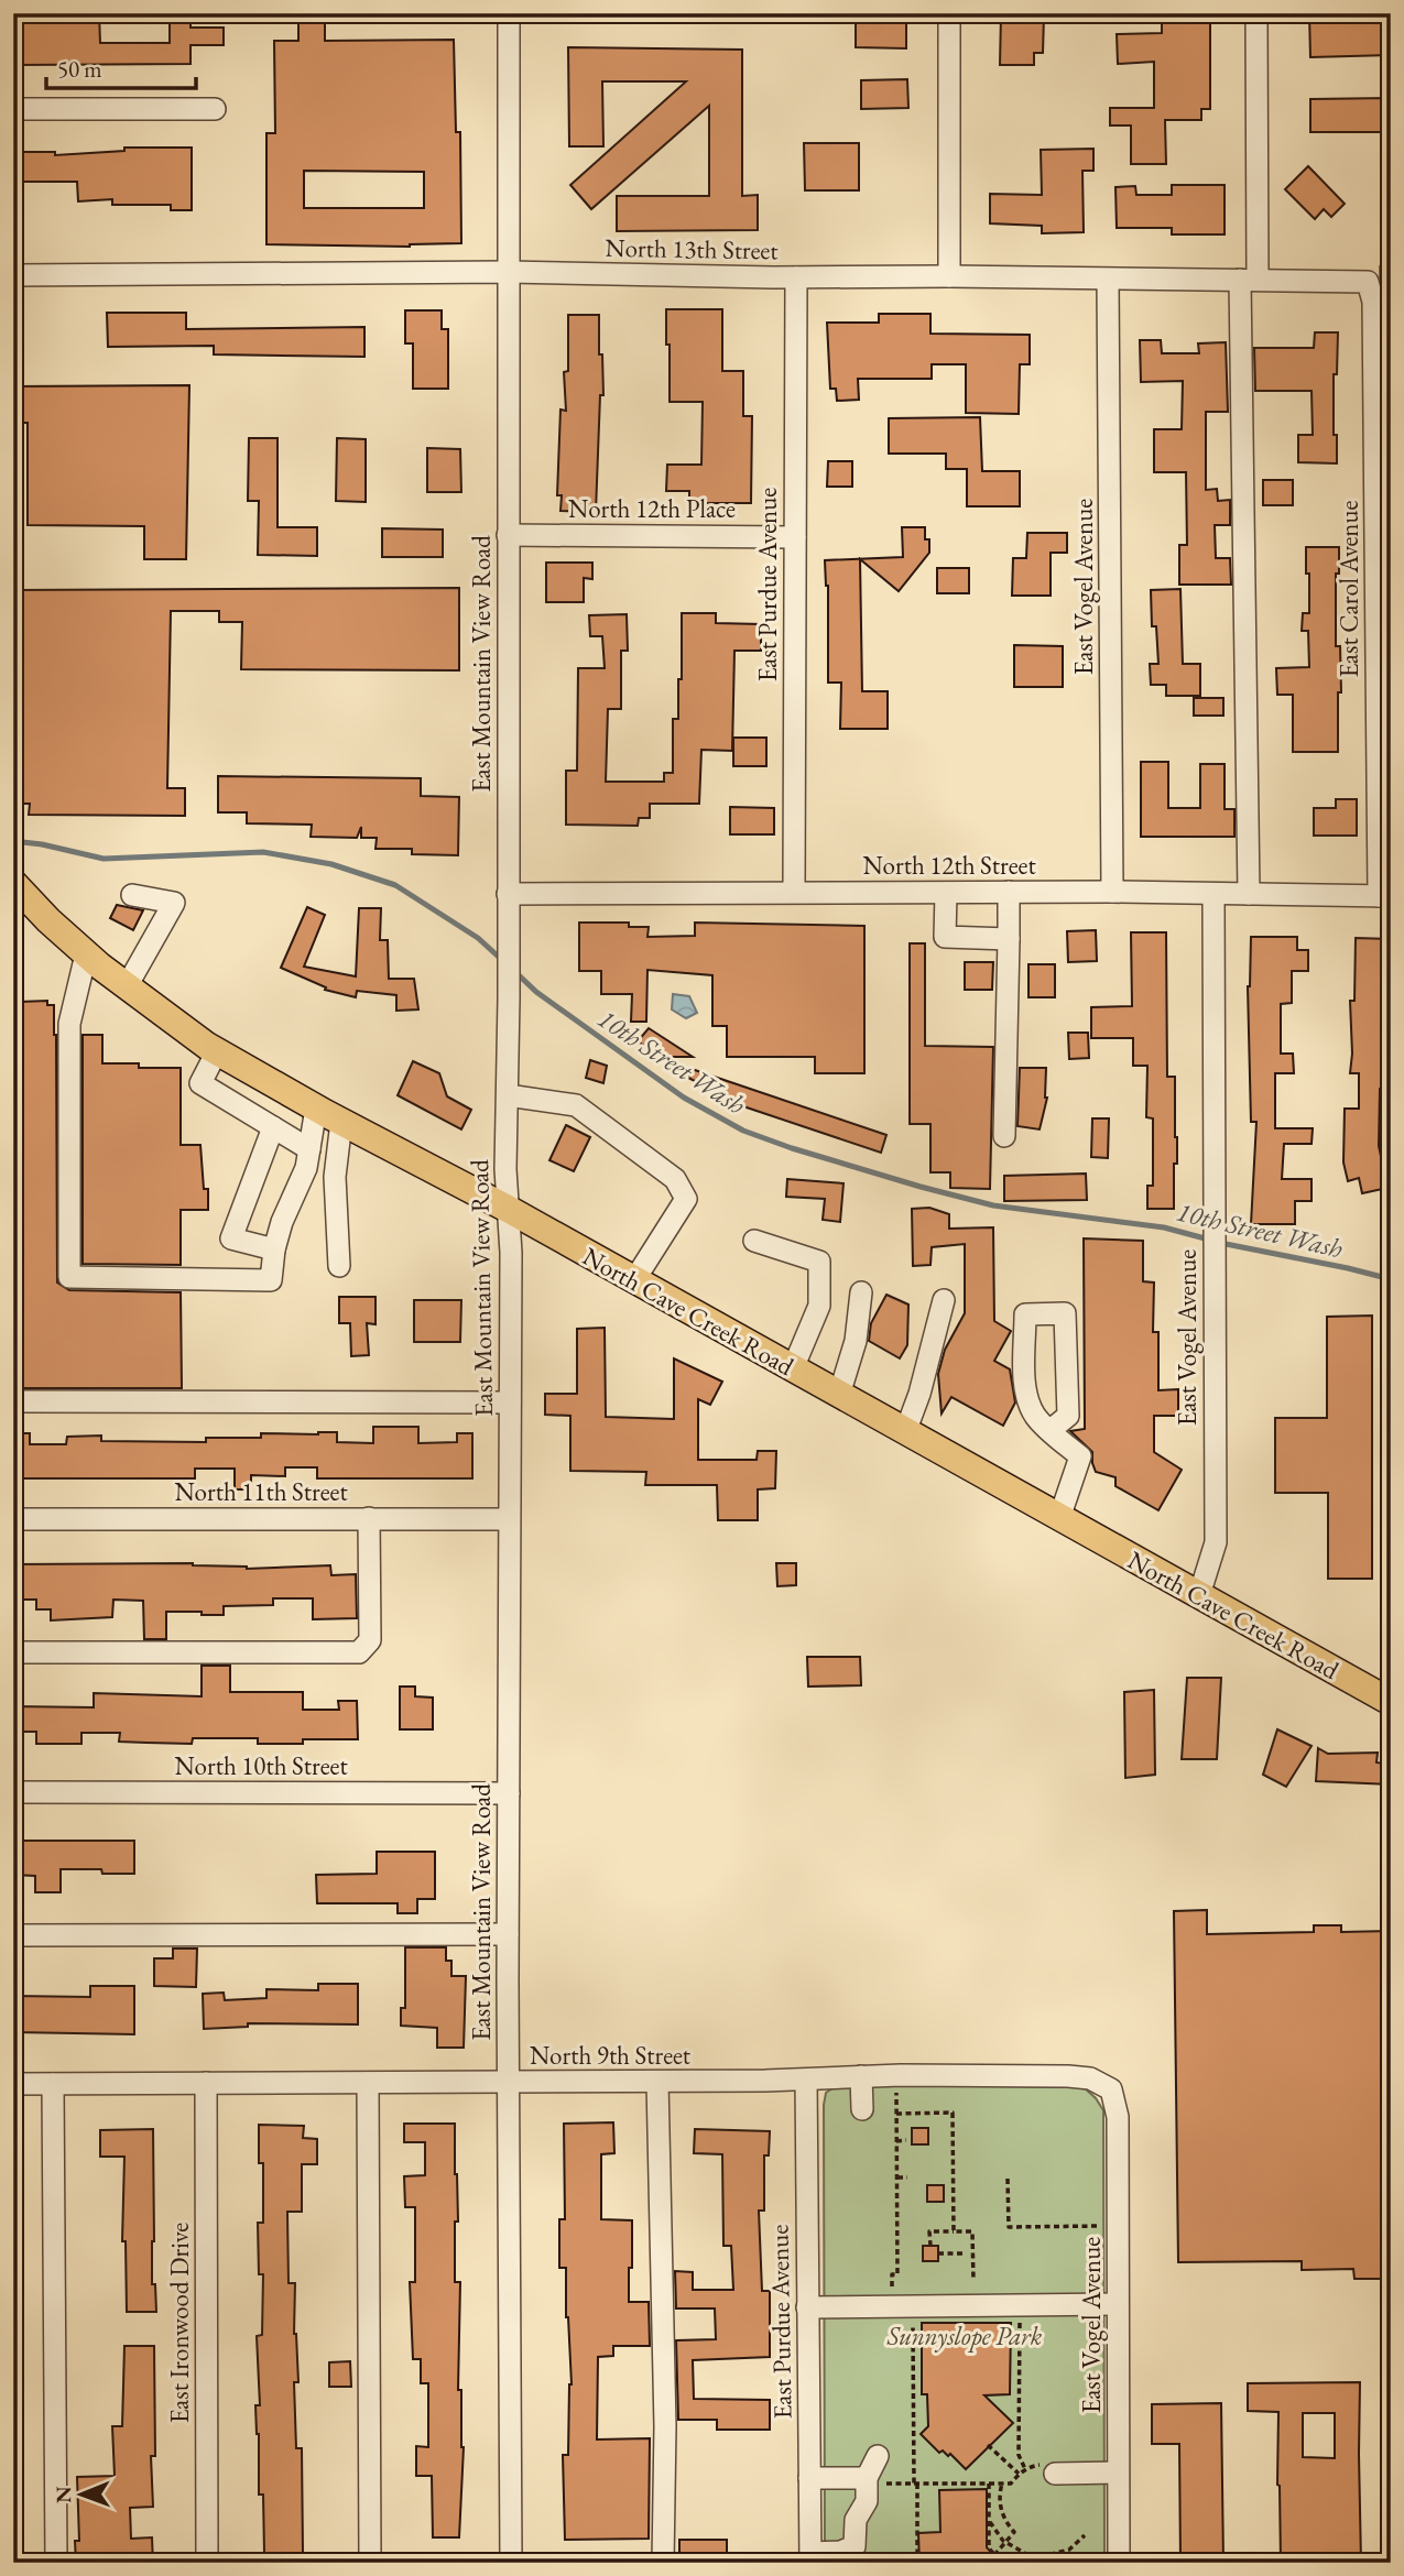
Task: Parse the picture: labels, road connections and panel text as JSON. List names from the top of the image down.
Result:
{
  "streets": {
    "main road": ["North Cave Creek Road"],
    "street": [
      "North 13th Street",
      "North 12th Place",
      "East Purdue Avenue",
      "East Vogel Avenue",
      "East Carol Avenue",
      "East Mountain View Road",
      "North 12th Street",
      "North 11th Street",
      "North 10th Street",
      "North 9th Street",
      "East Ironwood Drive"
    ]
  },
  "crossings": [
    ["North 13th Street", "East Purdue Avenue"],
    ["North 13th Street", "East Vogel Avenue"],
    ["North 13th Street", "East Carol Avenue"],
    ["North 13th Street", "East Mountain View Road"],
    ["North 12th Place", "East Purdue Avenue"],
    ["North 12th Place", "East Mountain View Road"],
    ["East Purdue Avenue", "North 12th Street"],
    ["East Purdue Avenue", "North 9th Street"],
    ["East Vogel Avenue", "North 12th Street"],
    ["East Vogel Avenue", "North Cave Creek Road"],
    ["East Vogel Avenue", "North 9th Street"],
    ["East Carol Avenue", "North 12th Street"],
    ["East Mountain View Road", "North 12th Street"],
    ["East Mountain View Road", "North Cave Creek Road"],
    ["East Mountain View Road", "North 11th Street"],
    ["East Mountain View Road", "North 10th Street"],
    ["East Mountain View Road", "North 9th Street"],
    ["North 9th Street", "East Ironwood Drive"]
  ],
  "water": ["10th Street Wash"],
  "parks": ["Sunnyslope Park"],
  "scale_bar": "50 m",
  "north": "left"
}
